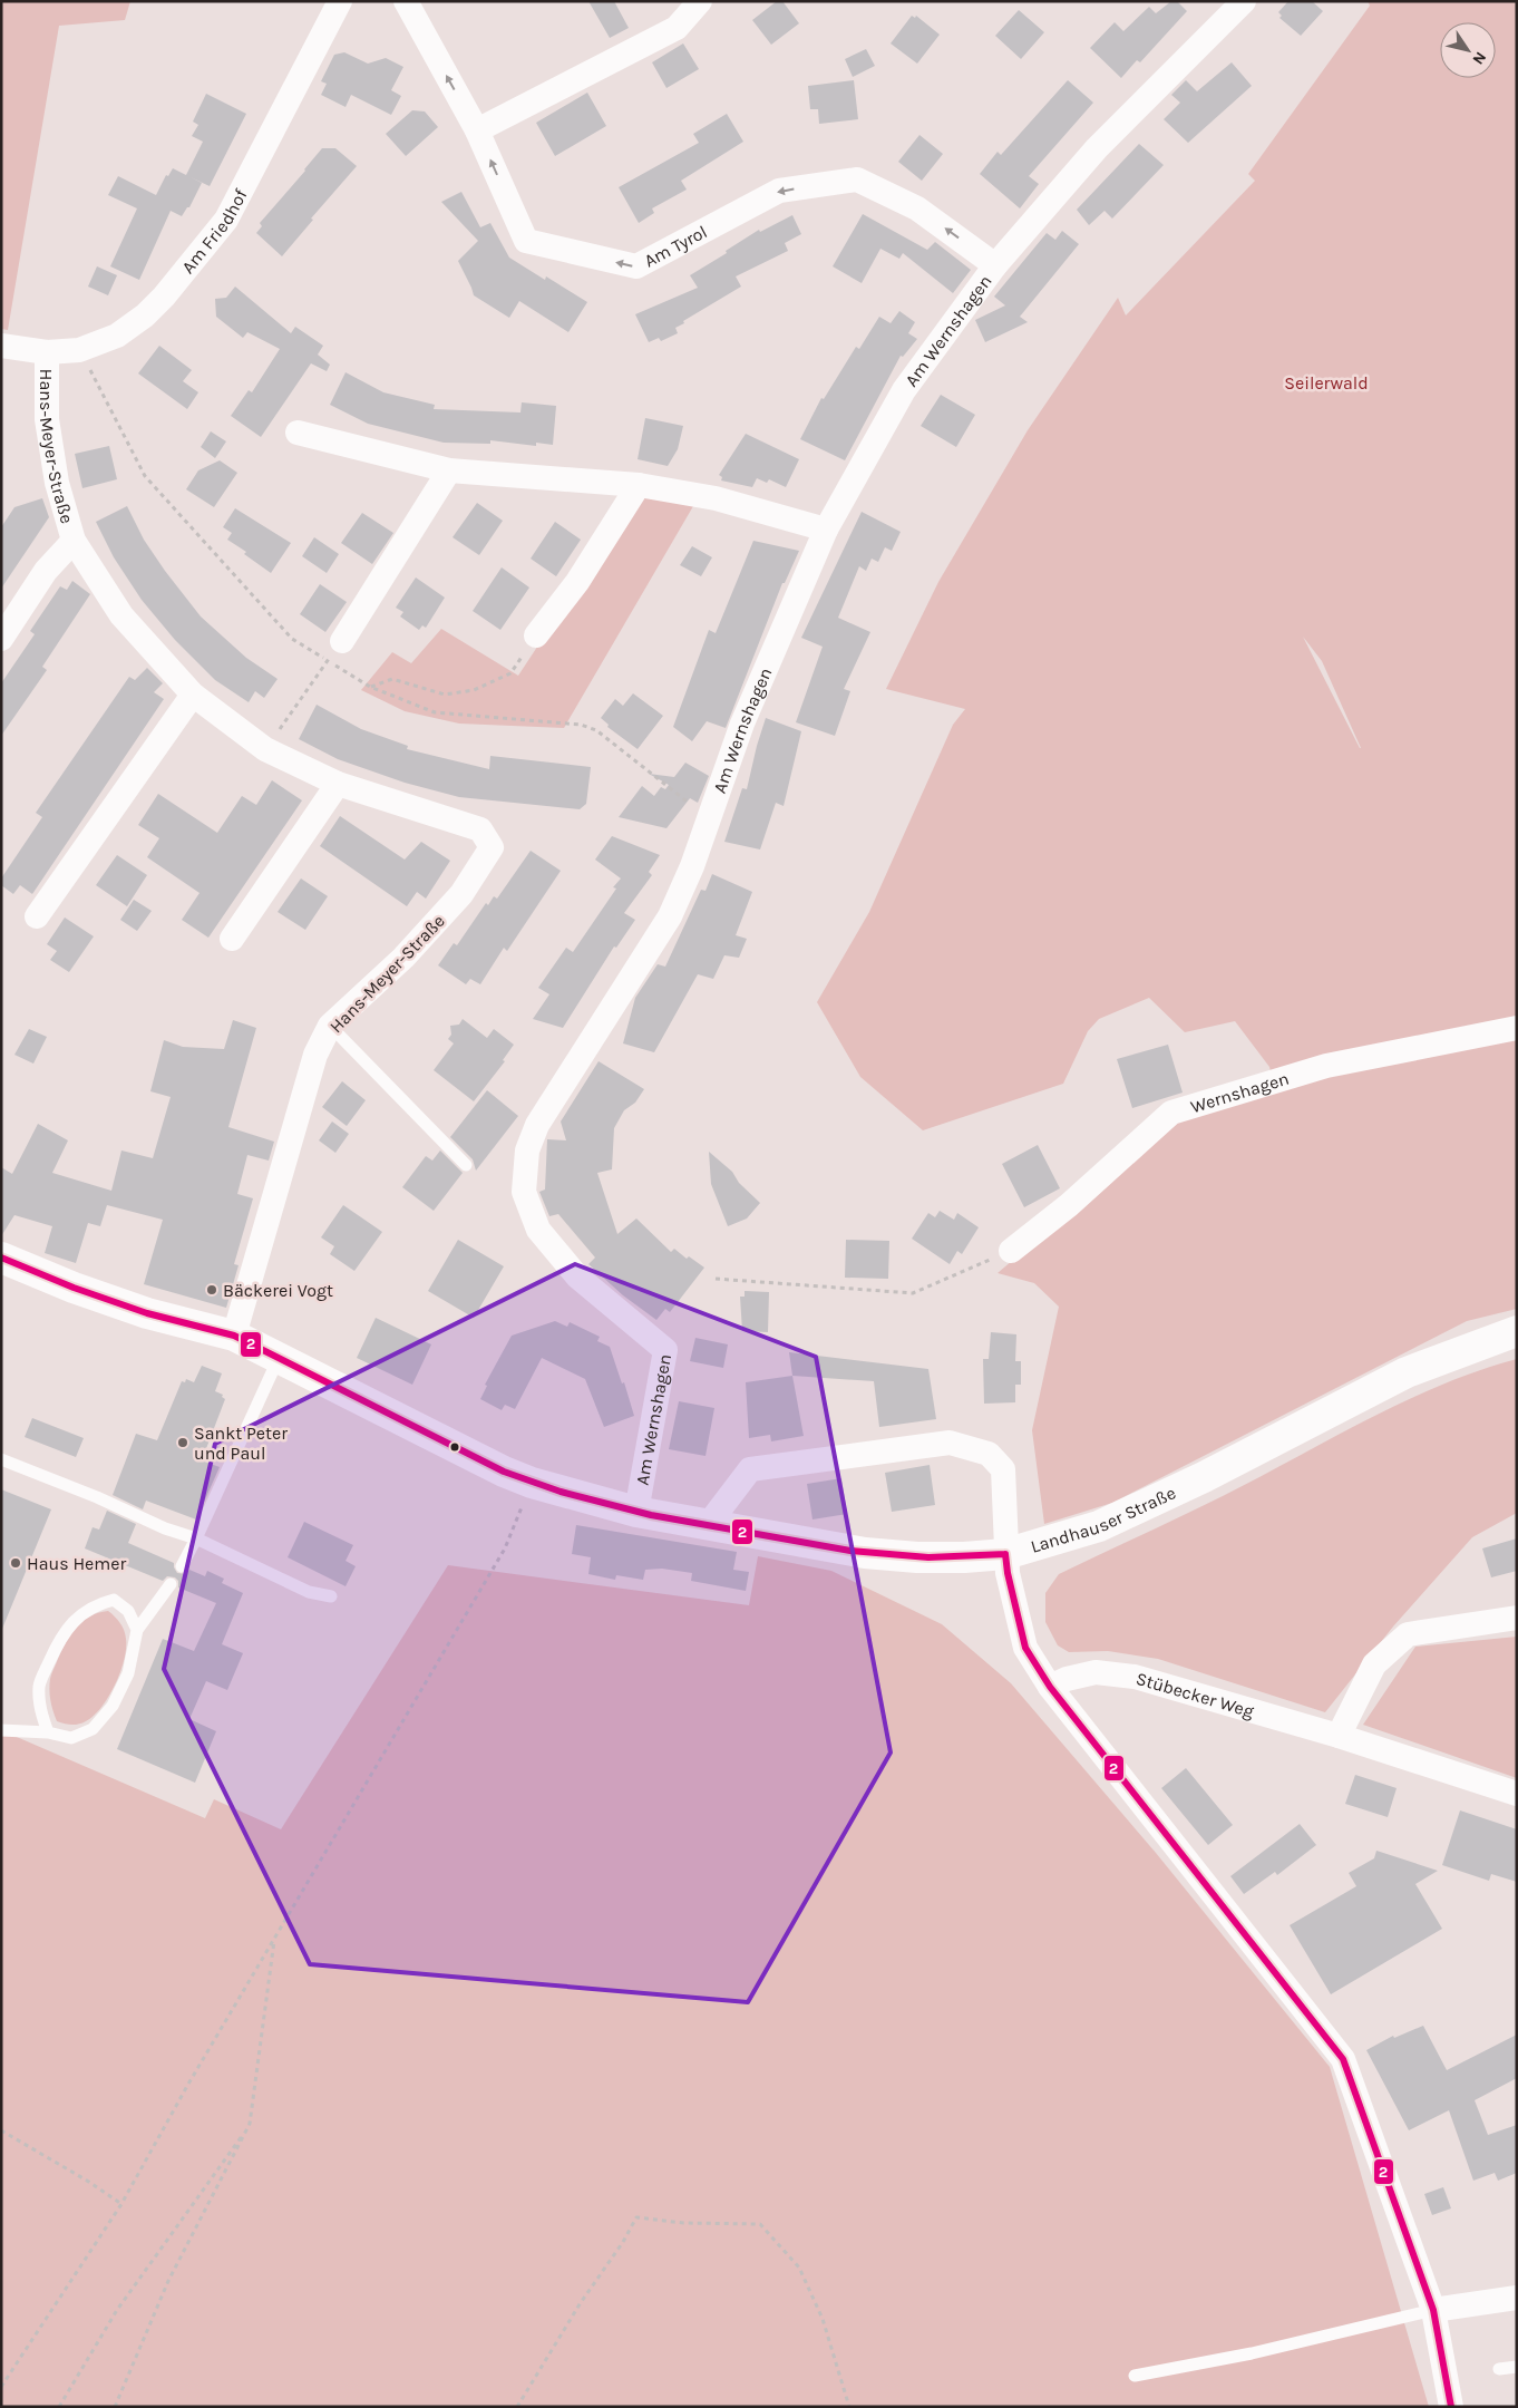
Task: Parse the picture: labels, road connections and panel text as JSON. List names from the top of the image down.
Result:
{
  "streets": {
    "street": [
      "Am Friedhof",
      "Am Tyrol",
      "Am Wernshagen",
      "Hans-Meyer-Straße",
      "Wernshagen",
      "Landhauser Straße",
      "Stübecker Weg"
    ]
  },
  "crossings": [
    ["Am Friedhof", "Hans-Meyer-Straße"],
    ["Am Tyrol", "Am Wernshagen"]
  ],
  "one_way": ["Am Tyrol"],
  "parks": ["Seilerwald"],
  "places": ["Bäckerei Vogt", "Sankt Peter und Paul", "Haus Hemer"],
  "lines": ["transit line 2"],
  "north": "bottom right"
}
